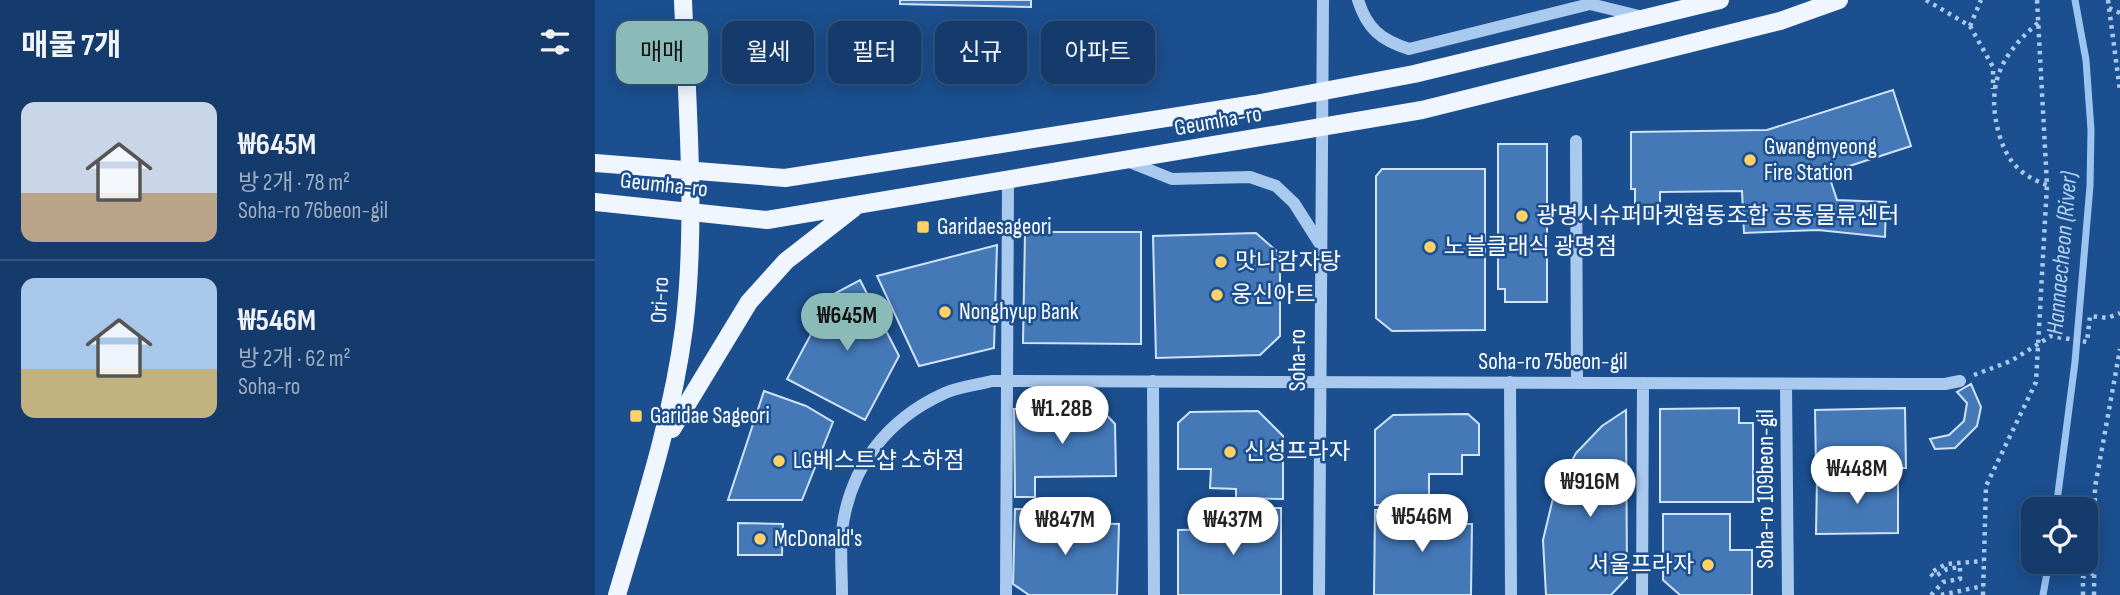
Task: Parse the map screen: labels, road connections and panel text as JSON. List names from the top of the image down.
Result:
{
  "streets": {
    "main road": ["Geumha-ro", "Ori-ro"],
    "street": ["Soha-ro", "Soha-ro 75beon-gil", "Soha-ro 109beon-gil"]
  },
  "crossings": [
    ["Geumha-ro", "Ori-ro"],
    ["Geumha-ro", "Soha-ro"],
    ["Soha-ro", "Soha-ro 75beon-gil"],
    ["Soha-ro 75beon-gil", "Soha-ro 109beon-gil"]
  ],
  "water": ["Hannaecheon (River)"],
  "places": {
    "other": [
      "Gwangmyeong Fire Station",
      "광명시슈퍼마켓협동조합 공동물류센터",
      "노블클래식 광명점",
      "맛나감자탕",
      "웅신아트",
      "Nonghyup Bank",
      "신성프라자",
      "LG베스트샵 소하점",
      "McDonald's",
      "서울프라자"
    ],
    "transit": ["Garidaesageori", "Garidae Sageori"]
  },
  "page": {
    "heading": "매물 7개",
    "chip": [
      "매매",
      "월세",
      "필터",
      "신규",
      "아파트"
    ],
    "list": [
      {
        "name": "₩645M",
        "note": "방 2개 · 78 m² · Soha-ro 76beon-gil"
      },
      {
        "name": "₩546M",
        "note": "방 2개 · 62 m² · Soha-ro"
      }
    ],
    "price": [
      "₩645M",
      "₩1.28B",
      "₩448M",
      "₩916M",
      "₩546M",
      "₩847M",
      "₩437M"
    ]
  }
}
